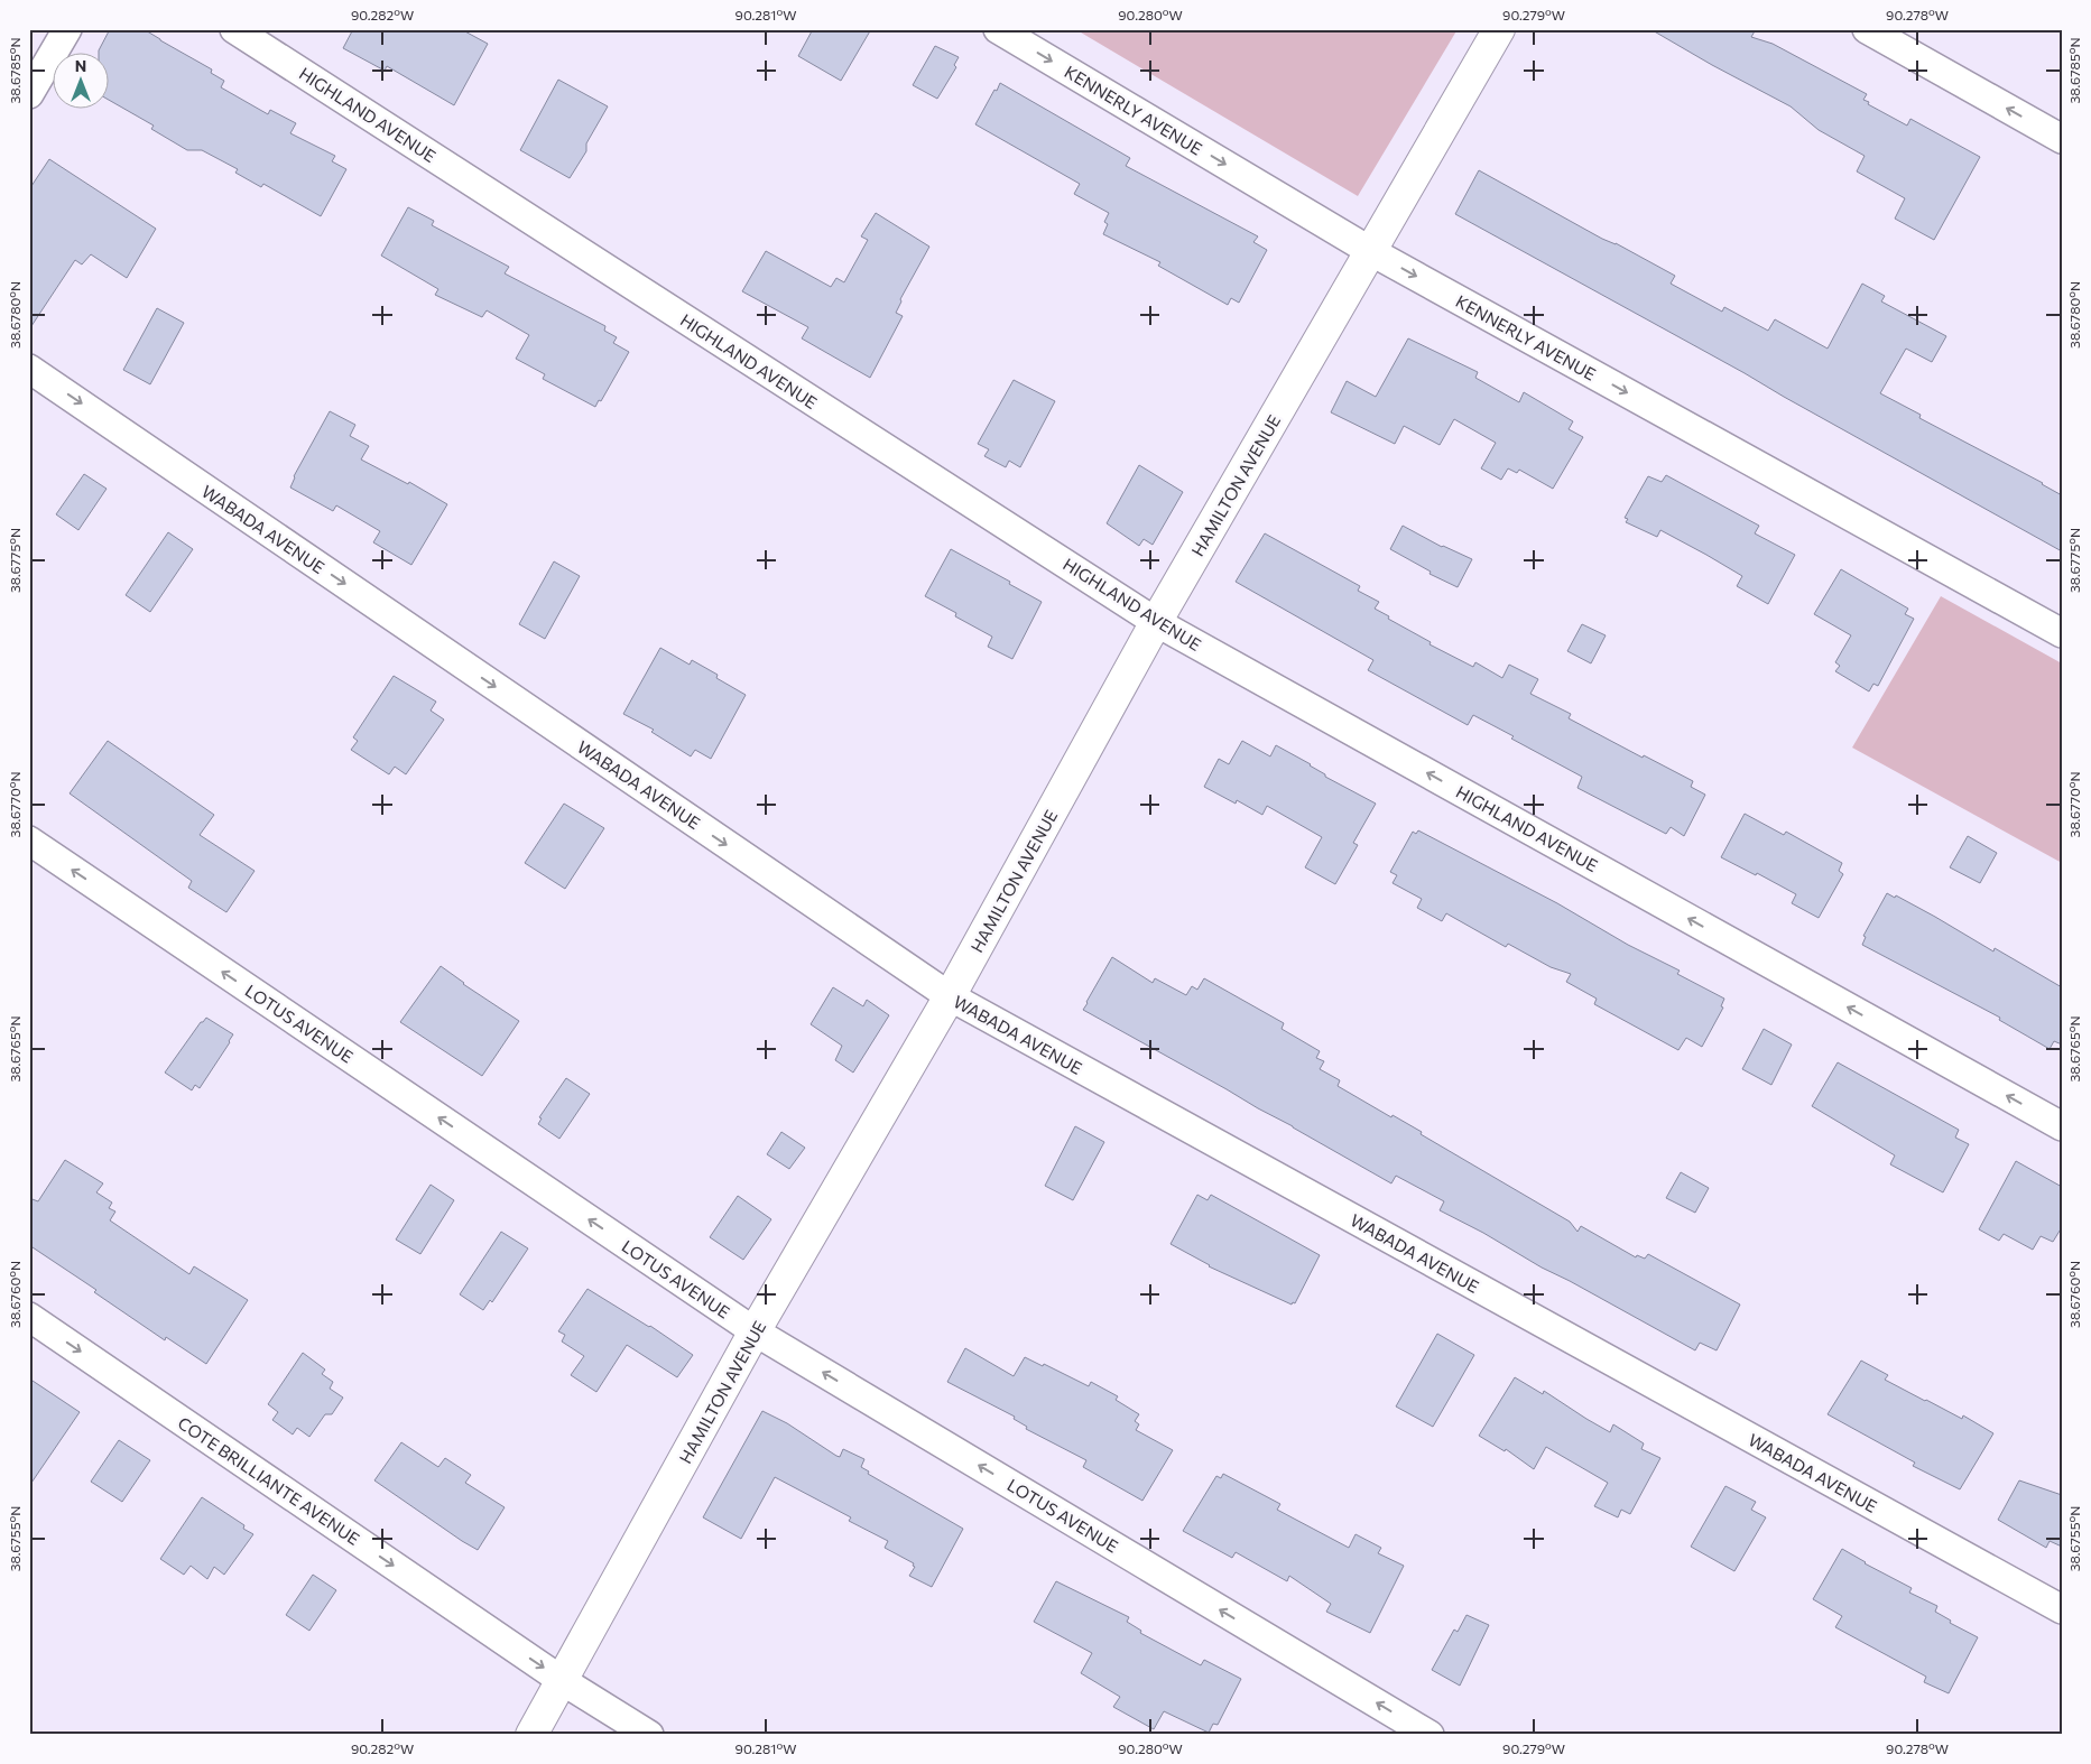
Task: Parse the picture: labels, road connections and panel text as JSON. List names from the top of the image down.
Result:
{
  "streets": {
    "street": [
      "KENNERLY AVENUE",
      "HIGHLAND AVENUE",
      "HAMILTON AVENUE",
      "WABADA AVENUE",
      "LOTUS AVENUE",
      "COTE BRILLIANTE AVENUE"
    ]
  },
  "crossings": [
    ["KENNERLY AVENUE", "HAMILTON AVENUE"],
    ["HIGHLAND AVENUE", "HAMILTON AVENUE"],
    ["HAMILTON AVENUE", "WABADA AVENUE"],
    ["HAMILTON AVENUE", "LOTUS AVENUE"],
    ["HAMILTON AVENUE", "COTE BRILLIANTE AVENUE"]
  ],
  "one_way": [
    "KENNERLY AVENUE",
    "HIGHLAND AVENUE",
    "WABADA AVENUE",
    "LOTUS AVENUE",
    "COTE BRILLIANTE AVENUE"
  ],
  "north": "top",
  "coordinates": [
    "90.282°W",
    "90.281°W",
    "90.280°W",
    "90.279°W",
    "90.278°W",
    "38.6785°N",
    "38.6780°N",
    "38.6775°N",
    "38.6770°N",
    "38.6765°N",
    "38.6760°N",
    "38.6755°N"
  ]
}
